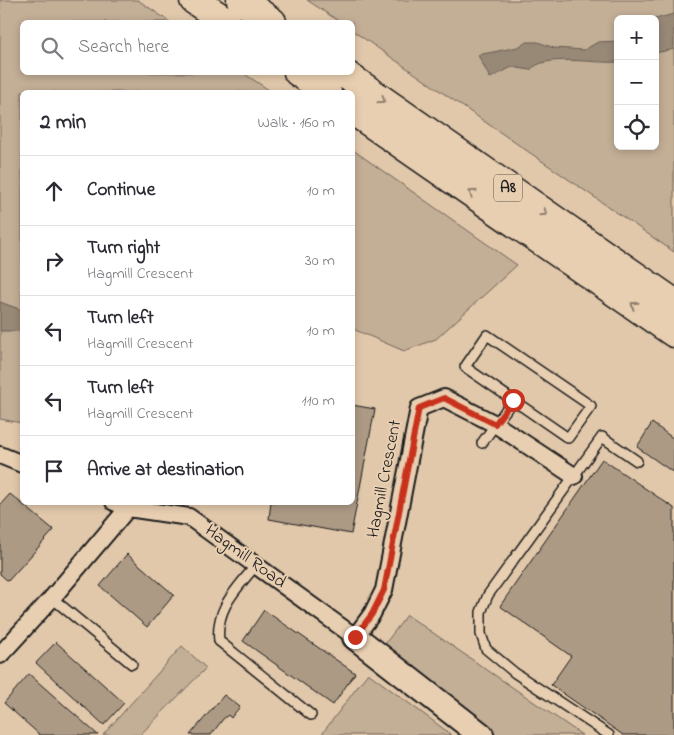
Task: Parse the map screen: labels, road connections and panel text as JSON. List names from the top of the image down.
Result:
{
  "streets": {
    "highway": ["A8"],
    "street": ["Hagmill Crescent", "Hagmill Road"]
  },
  "crossings": [
    ["Hagmill Crescent", "Hagmill Road"]
  ],
  "page": {
    "map_buttons": ["+", "−"],
    "search": "Search here",
    "heading": ["2 min", "Walk · 160 m"],
    "list": [
      ["Continue", "10 m"],
      ["Turn right", "Hagmill Crescent", "30 m"],
      ["Turn left", "Hagmill Crescent", "10 m"],
      ["Turn left", "Hagmill Crescent", "110 m"],
      "Arrive at destination"
    ]
  }
}
